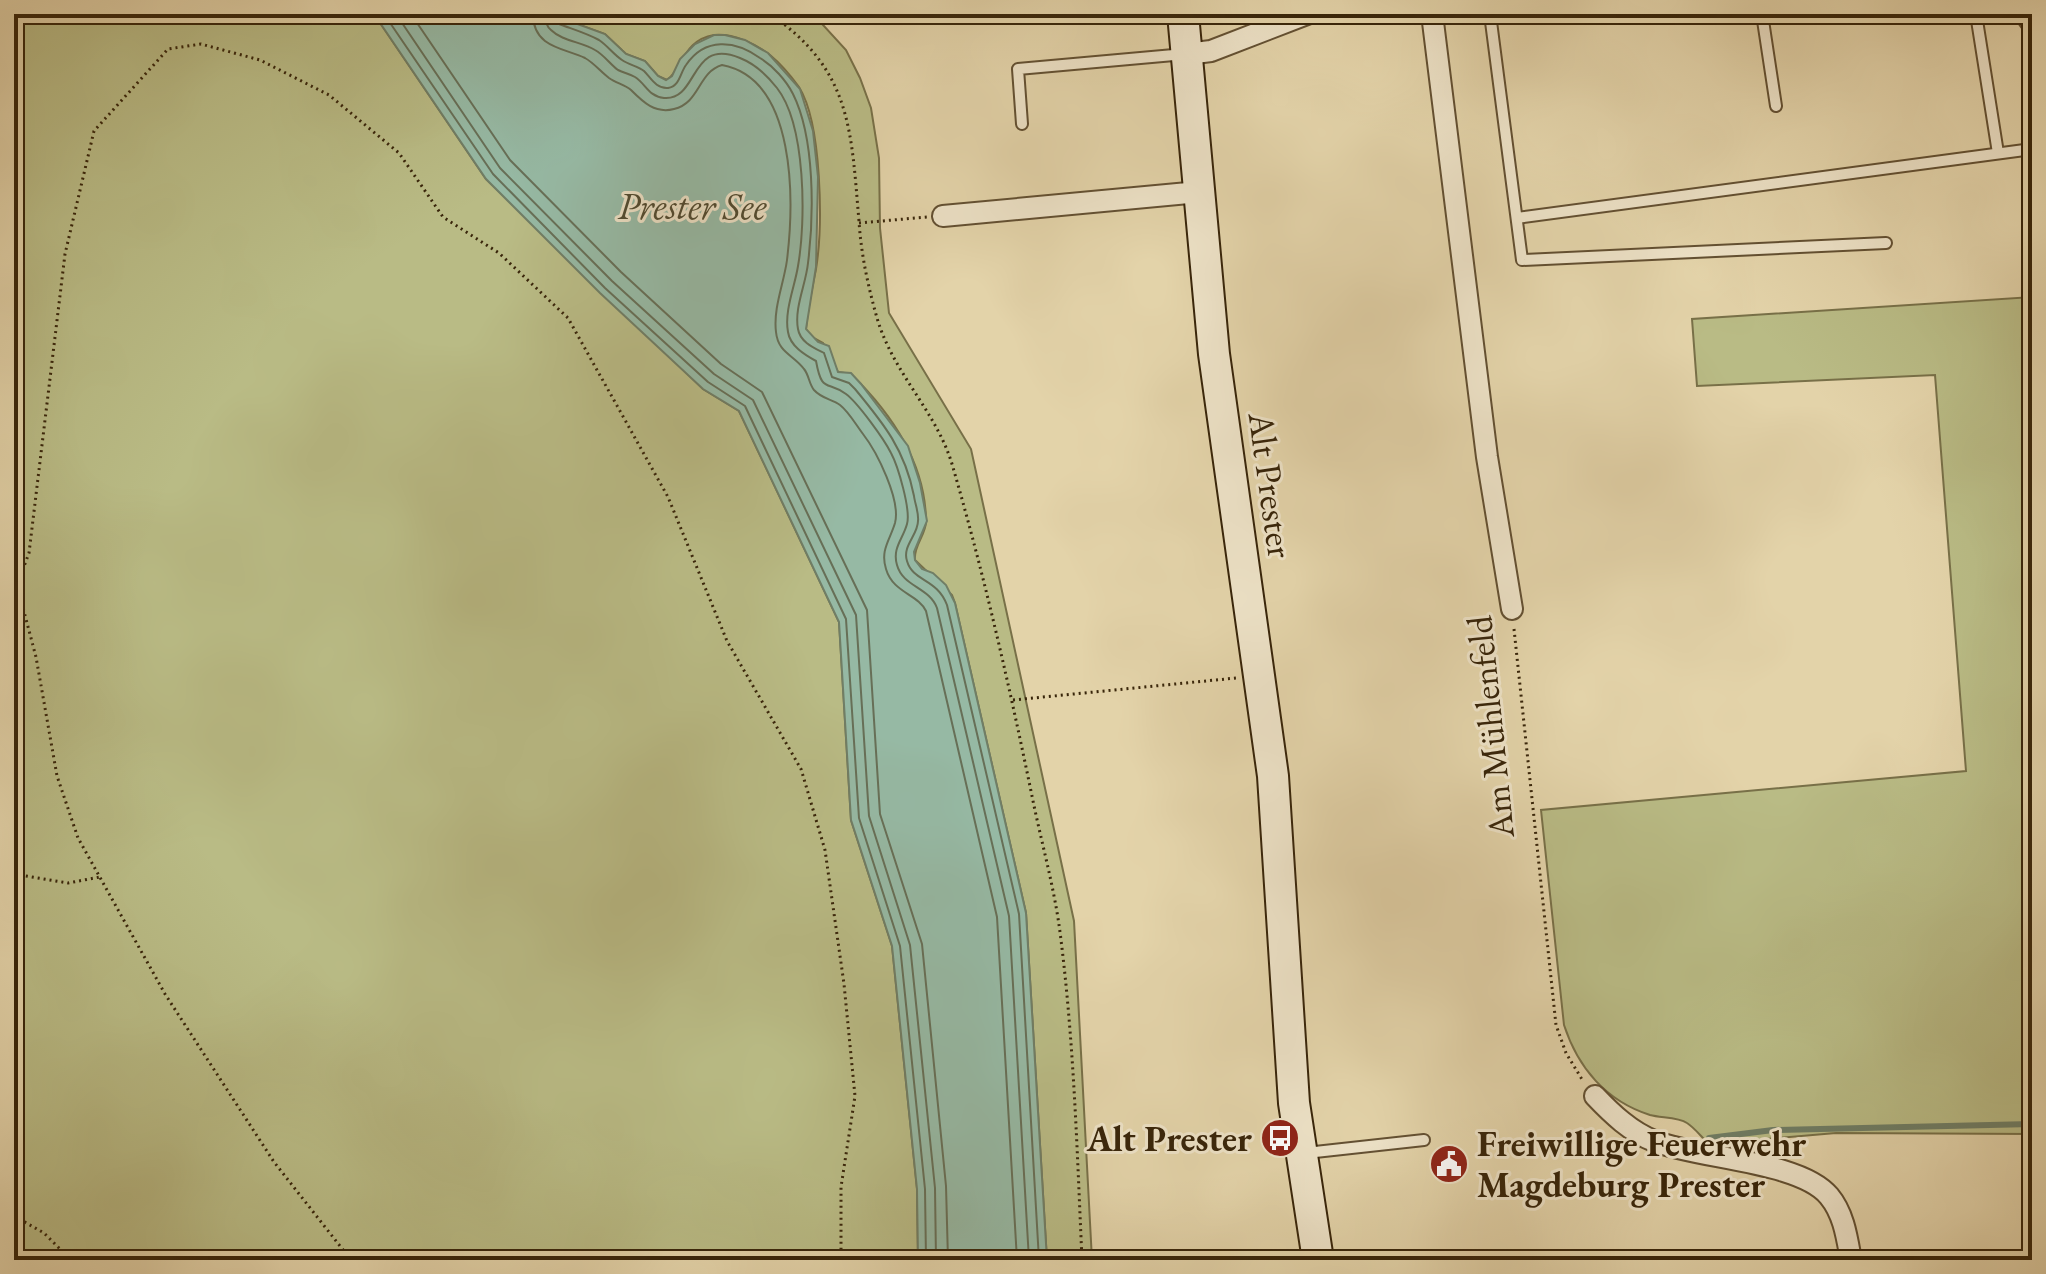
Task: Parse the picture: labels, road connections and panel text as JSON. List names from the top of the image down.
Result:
{
  "streets": {
    "main road": ["Alt Prester"],
    "street": ["Am Mühlenfeld"]
  },
  "water": ["Prester See"],
  "places": {
    "bus stop": ["Alt Prester"],
    "public building": ["Freiwillige Feuerwehr Magdeburg Prester"]
  }
}
